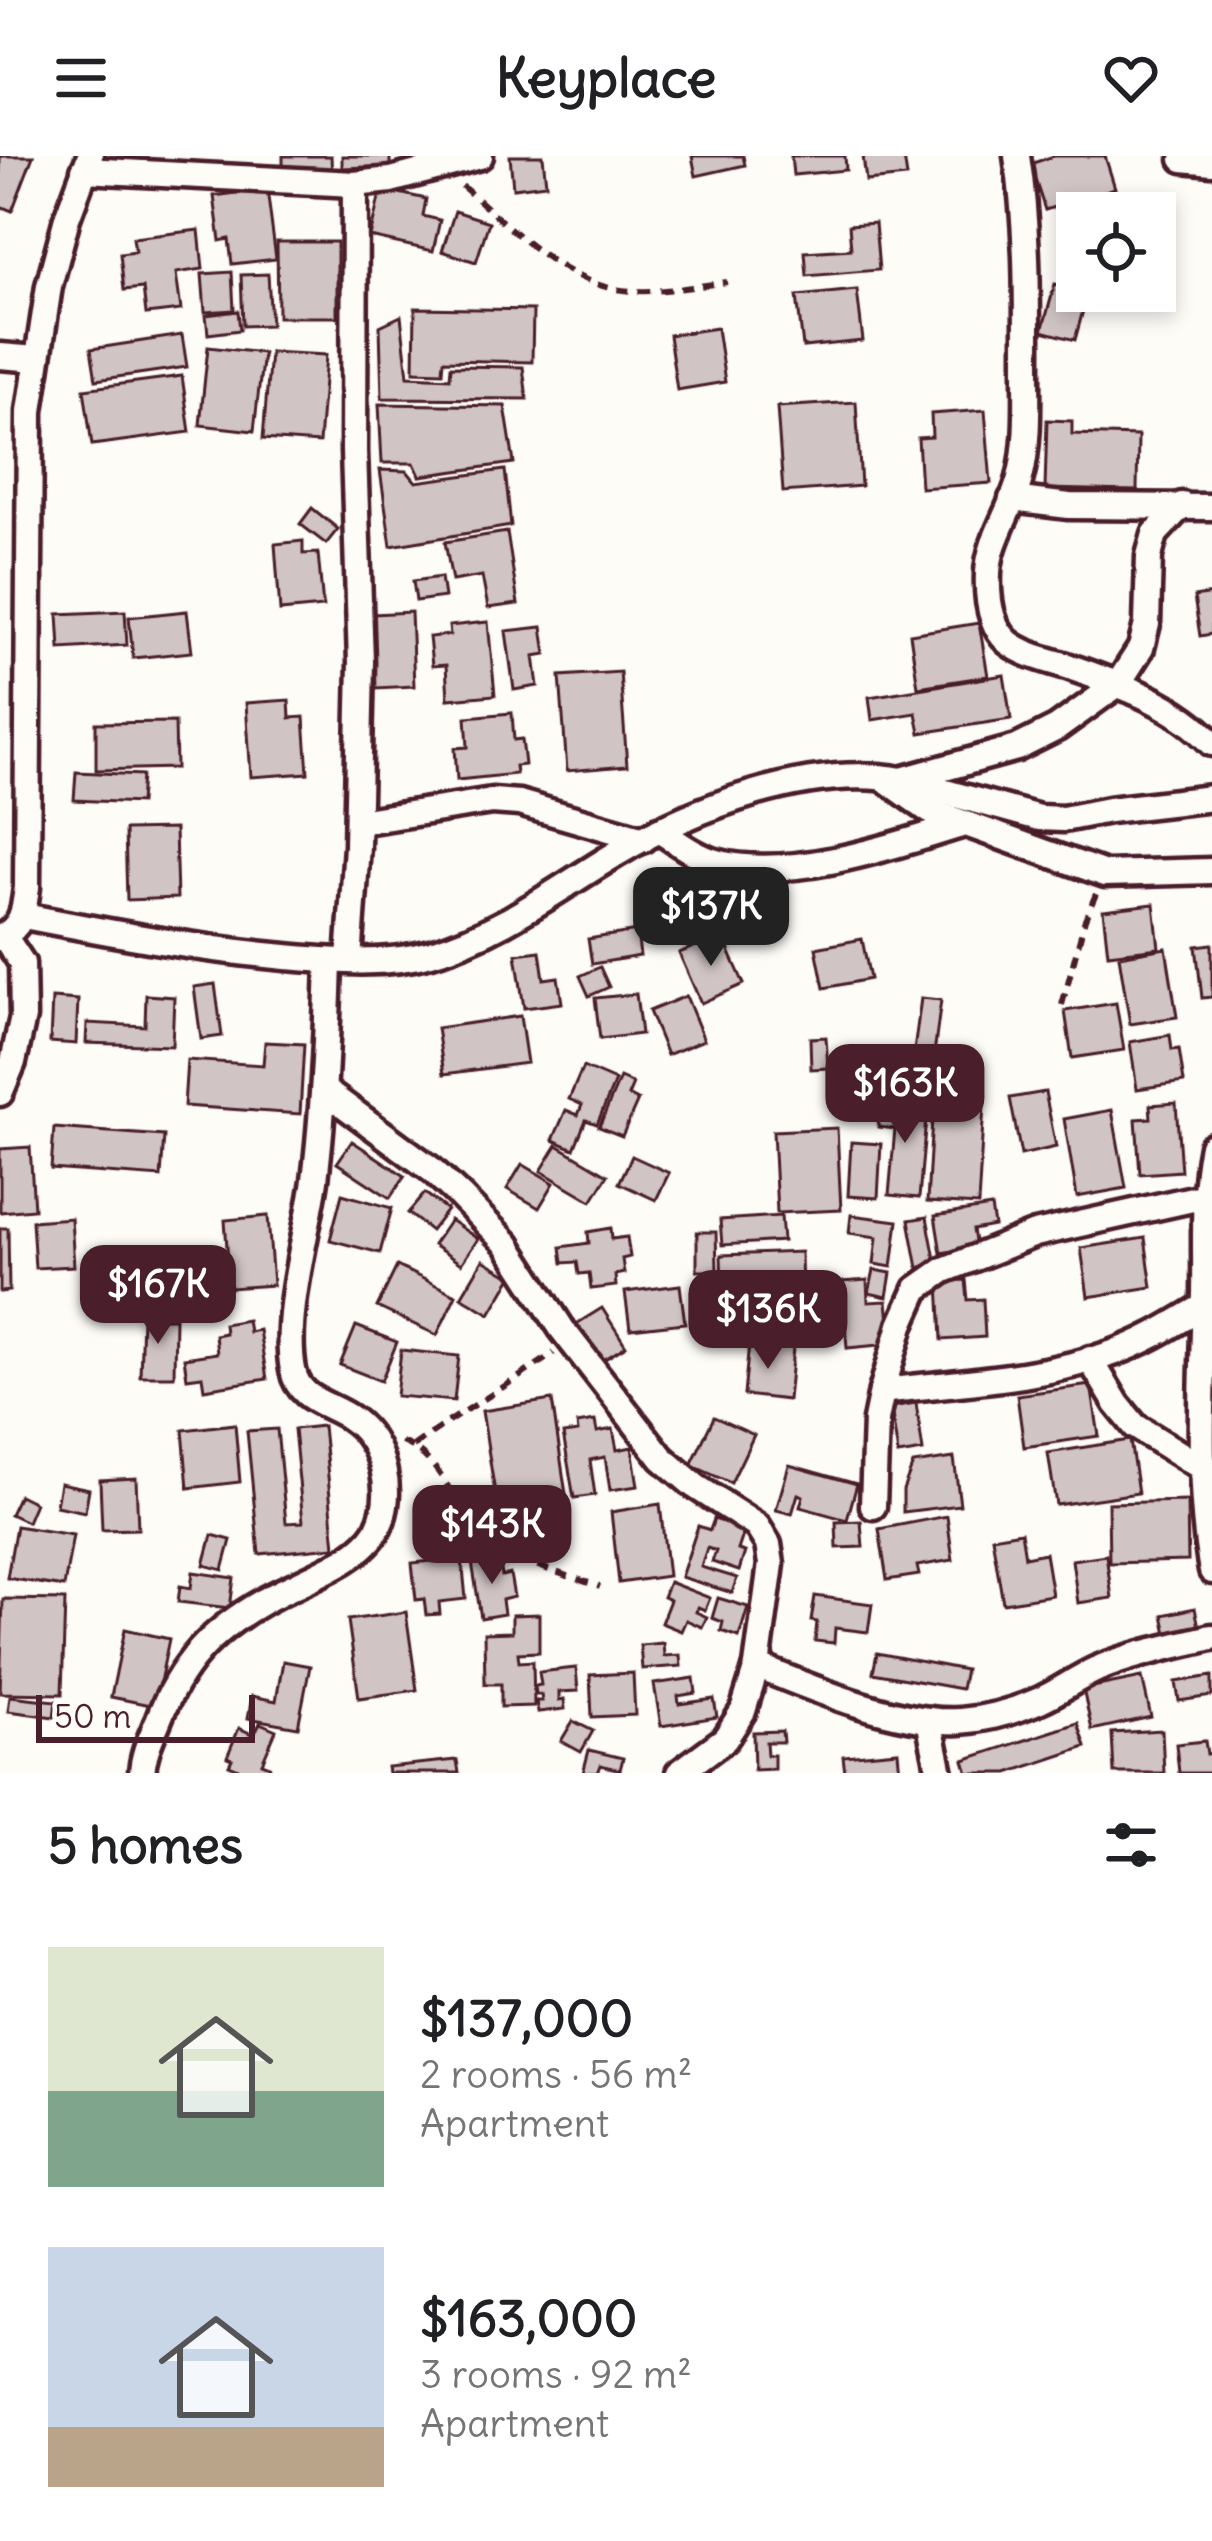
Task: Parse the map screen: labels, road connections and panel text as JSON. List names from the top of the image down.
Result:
{
  "scale_bar": "50 m",
  "page": {
    "header": "Keyplace",
    "price": [
      "$137K",
      "$163K",
      "$167K",
      "$136K",
      "$143K"
    ],
    "scale": "50 m",
    "heading": "5 homes",
    "list": [
      {
        "name": "$137,000",
        "note": "2 rooms · 56 m² · Apartment"
      },
      {
        "name": "$163,000",
        "note": "3 rooms · 92 m² · Apartment"
      }
    ]
  }
}
